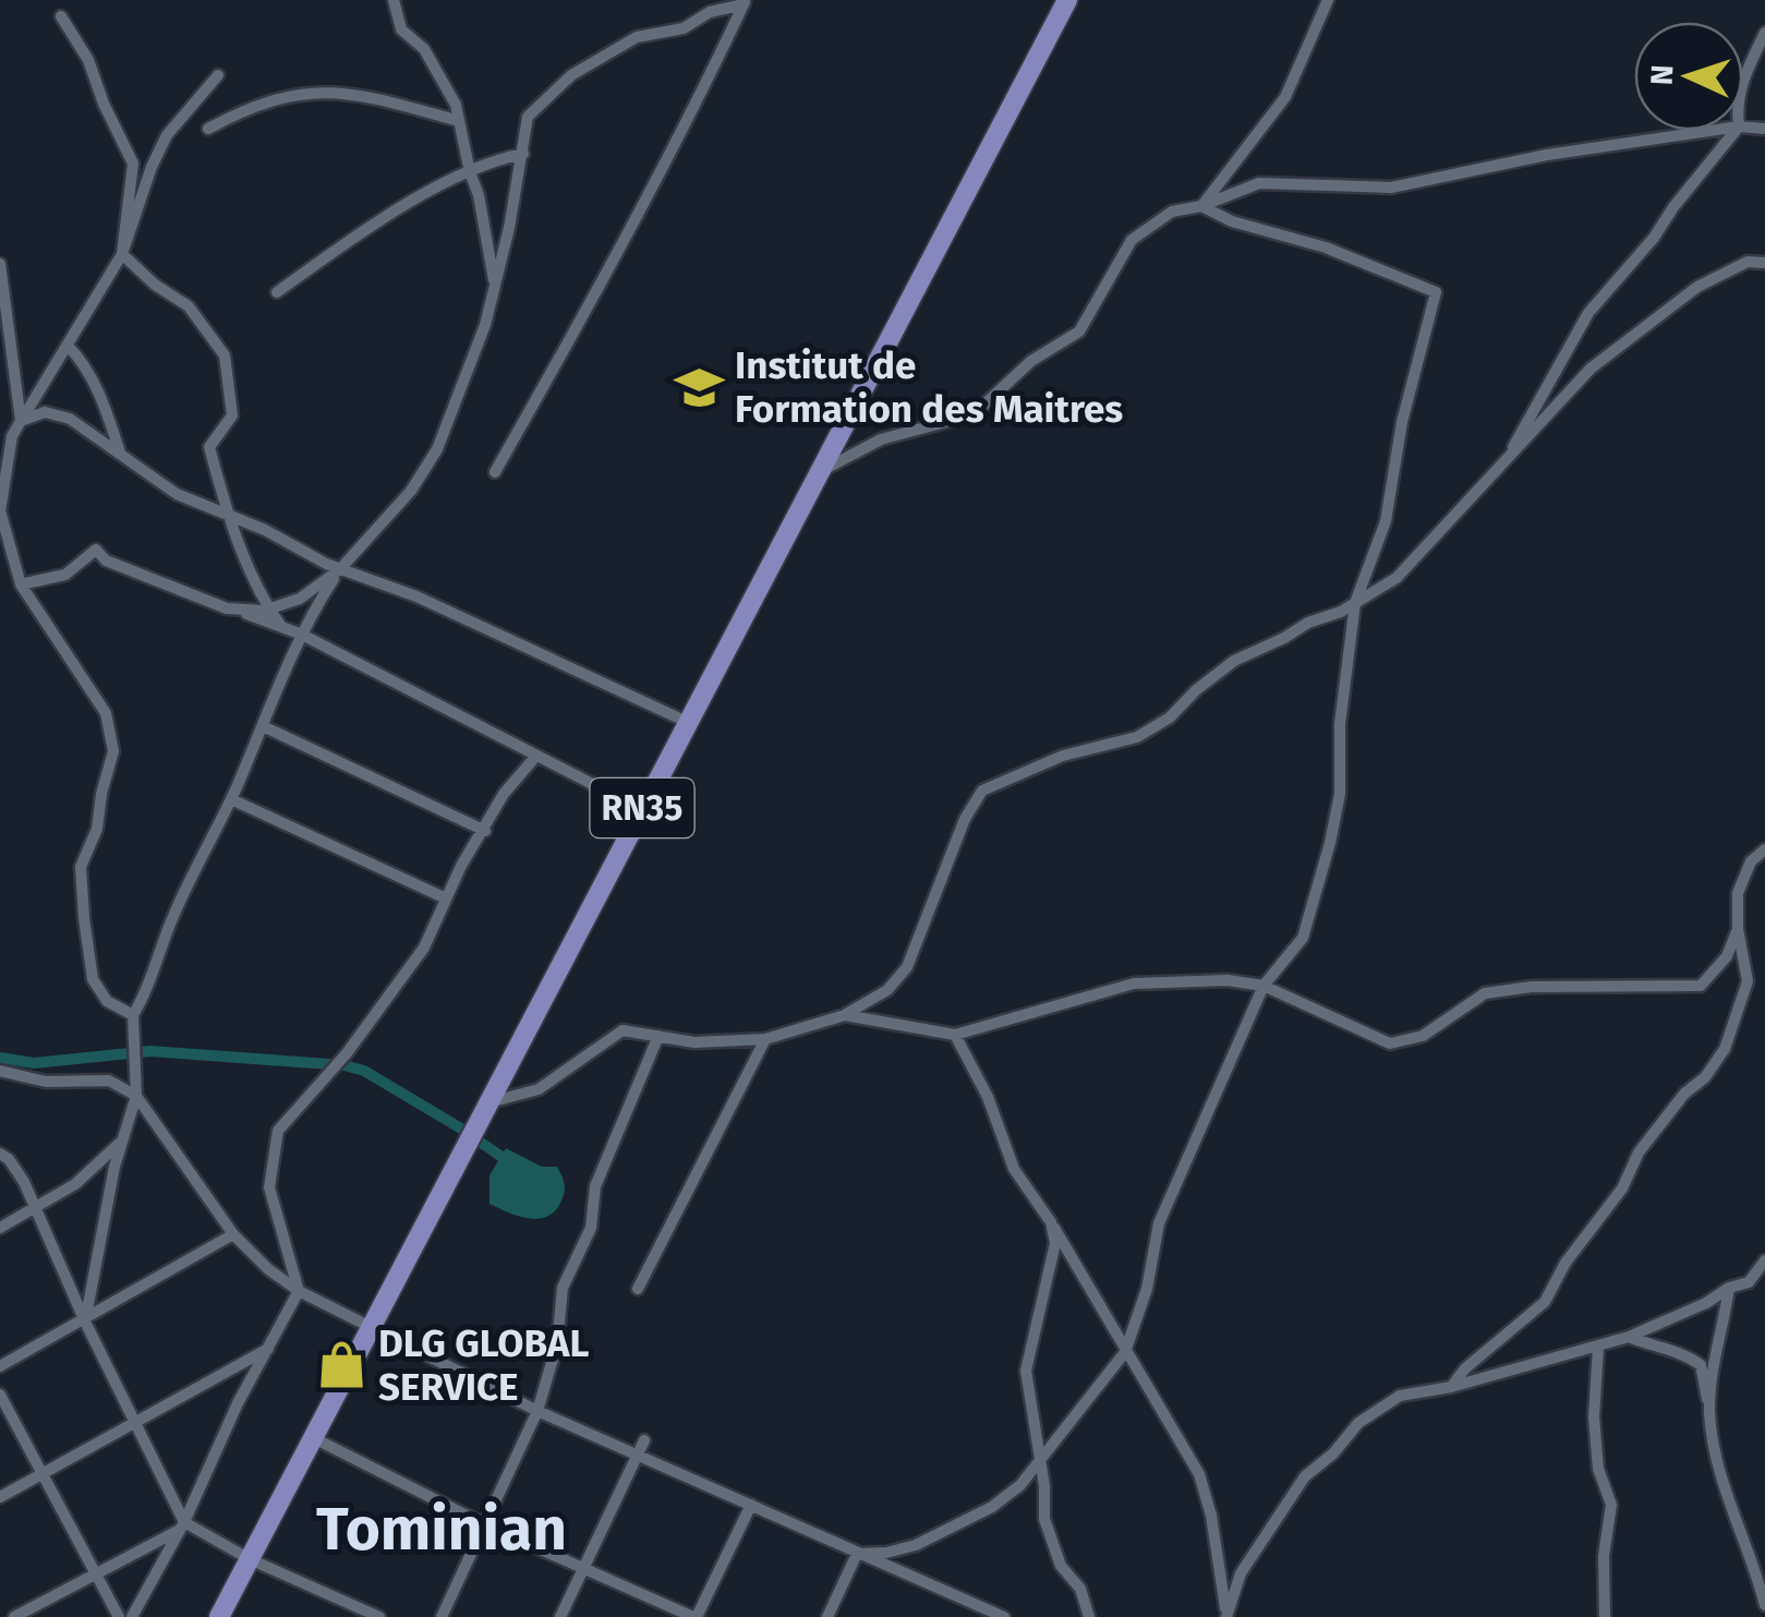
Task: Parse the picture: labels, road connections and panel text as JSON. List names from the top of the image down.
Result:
{
  "streets": {
    "main road": ["RN35"]
  },
  "districts": ["Tominian"],
  "places": {
    "school or university": ["Institut de Formation des Maitres"],
    "shop": ["DLG GLOBAL SERVICE"]
  },
  "north": "left"
}
